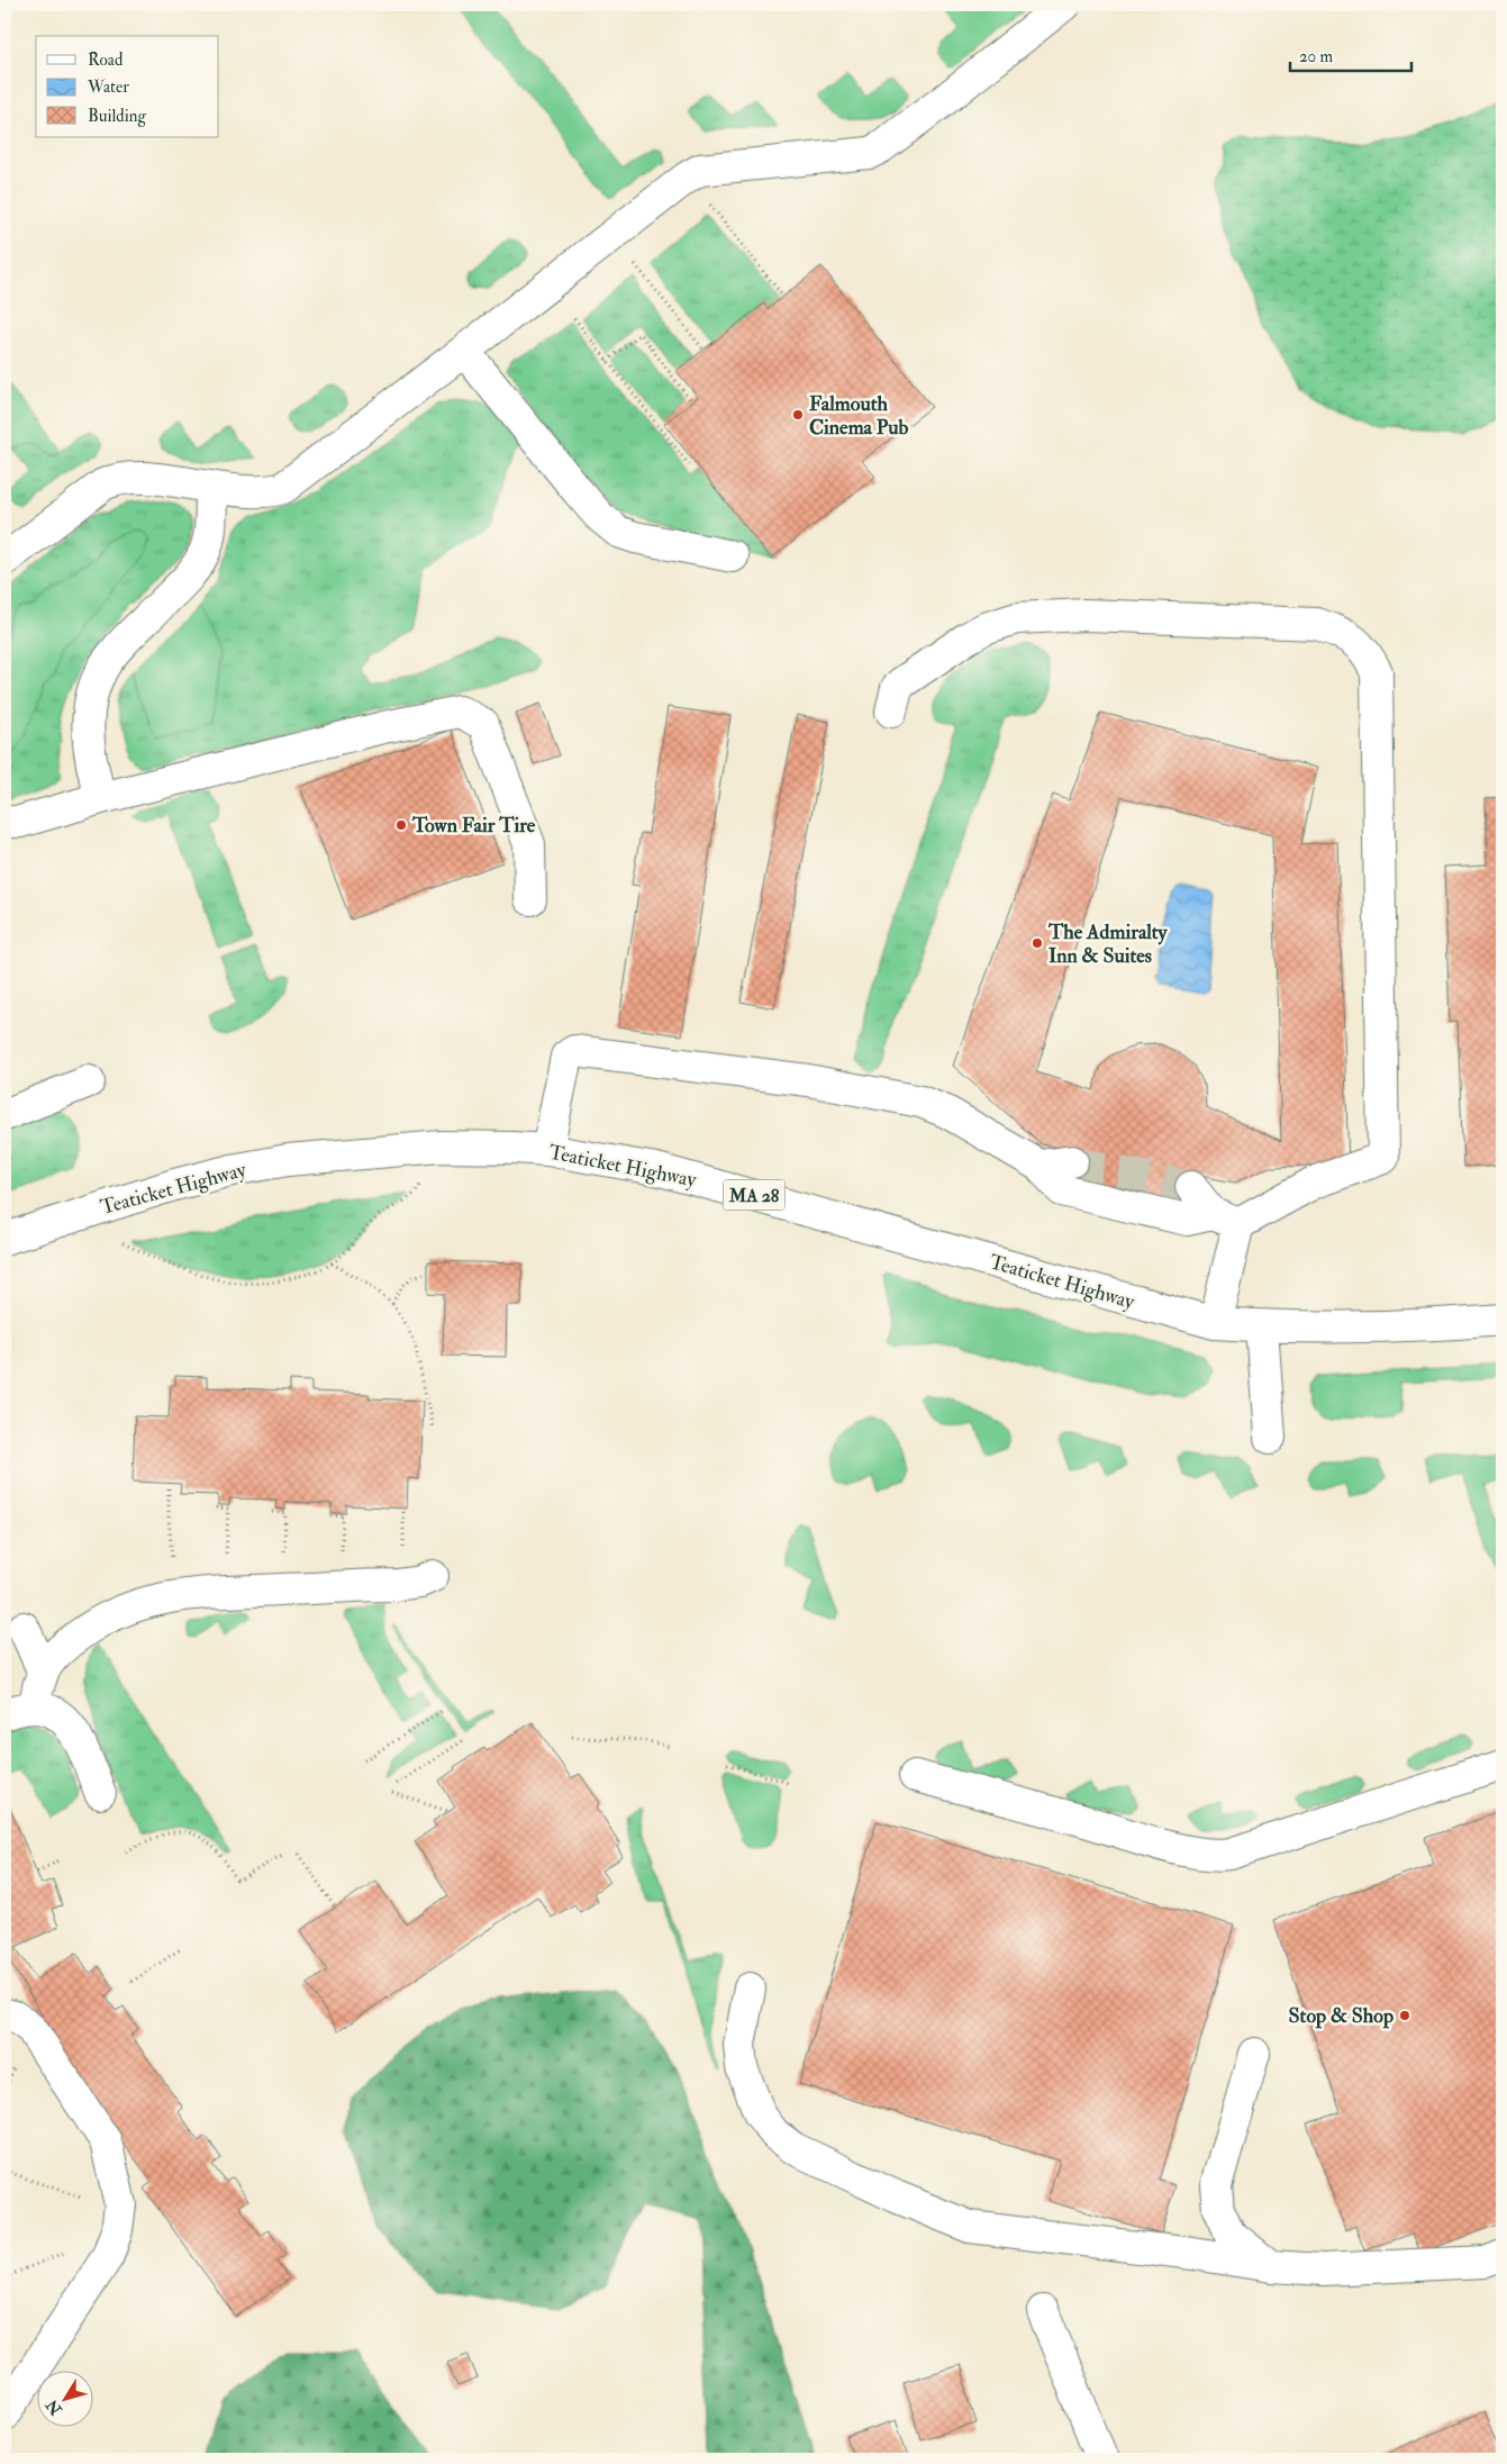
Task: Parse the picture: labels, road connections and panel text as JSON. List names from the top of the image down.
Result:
{
  "streets": {
    "main road": ["Teaticket Highway", "MA 28"]
  },
  "places": [
    "Falmouth Cinema Pub",
    "Town Fair Tire",
    "The Admiralty Inn & Suites",
    "Stop & Shop"
  ],
  "legend": ["Road", "Water", "Building"],
  "scale_bar": "20 m",
  "north": "bottom left"
}
